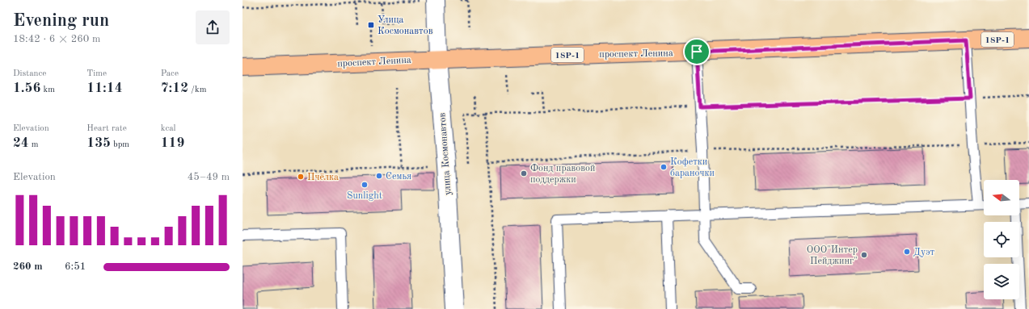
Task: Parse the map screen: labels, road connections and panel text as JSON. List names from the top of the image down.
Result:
{
  "streets": {
    "main road": ["18Р-1", "проспект Ленина"],
    "street": ["улица Космонавтов"]
  },
  "crossings": [
    ["проспект Ленина", "улица Космонавтов"]
  ],
  "places": {
    "transit": ["Улица Космонавтов"],
    "other": [
      "Кофетки бараночки",
      "Фонд правовой поддержки",
      "Семья",
      "Пчёлка",
      "Sunlight",
      "Дуэт",
      "ООО\"Интер Пейджинг\""
    ]
  },
  "north": "left",
  "page": {
    "heading": ["Evening run", "18:42 · 6 × 260 m"],
    "stats": [
      ["Distance", "1.56 km"],
      ["Time", "11:14"],
      ["Pace", "7:12 /km"],
      ["Elevation", "24 m"],
      ["Heart rate", "135 bpm"],
      ["kcal", "119"]
    ],
    "chart": ["Elevation", "45–49 m"],
    "list": [
      {
        "name": "260 m",
        "note": "6:51"
      }
    ]
  }
}
